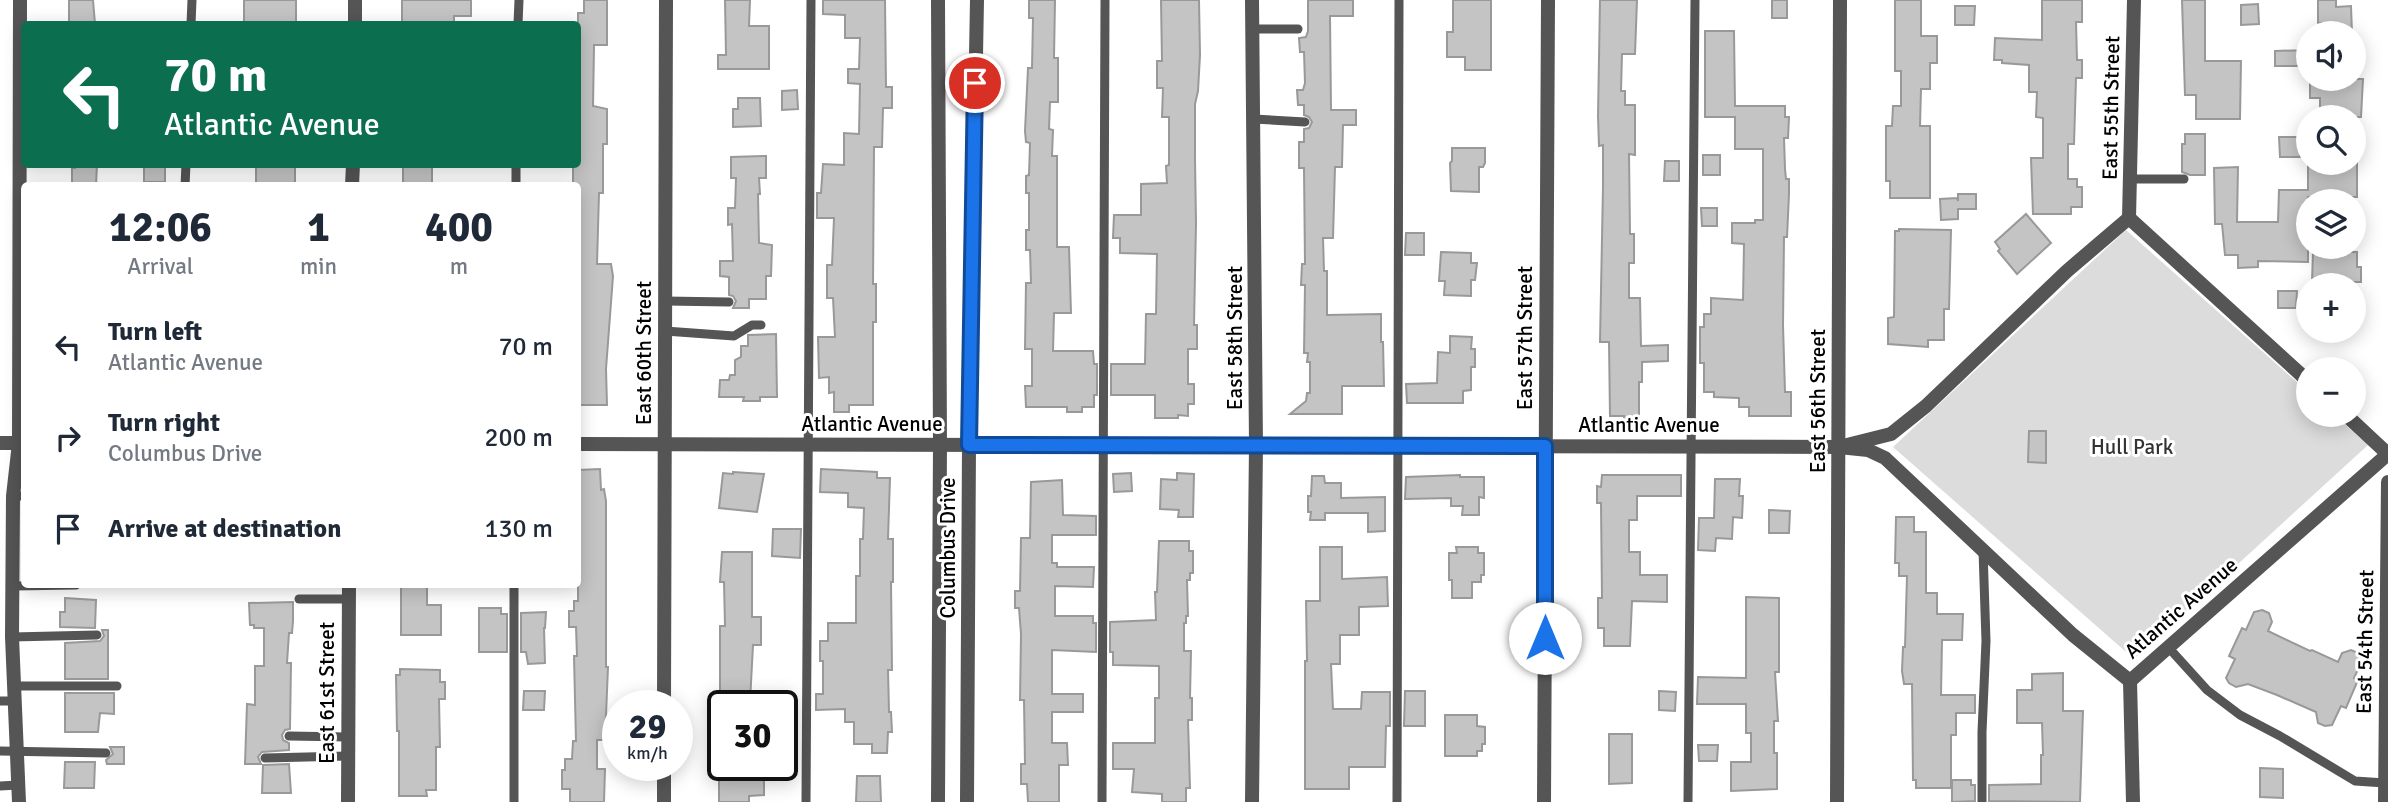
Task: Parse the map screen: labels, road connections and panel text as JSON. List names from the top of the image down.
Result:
{
  "streets": {
    "street": [
      "East 55th Street",
      "East 58th Street",
      "East 57th Street",
      "East 60th Street",
      "East 56th Street",
      "Atlantic Avenue",
      "Columbus Drive",
      "East 54th Street",
      "East 61st Street"
    ]
  },
  "crossings": [
    ["East 55th Street", "Atlantic Avenue"],
    ["East 58th Street", "Atlantic Avenue"],
    ["East 57th Street", "Atlantic Avenue"],
    ["East 60th Street", "Atlantic Avenue"],
    ["East 56th Street", "Atlantic Avenue"],
    ["Atlantic Avenue", "Columbus Drive"]
  ],
  "parks": ["Hull Park"],
  "page": {
    "map_buttons": ["+", "−"],
    "turn": ["70 m", "Atlantic Avenue"],
    "eta": [
      "12:06",
      "Arrival",
      "1",
      "min",
      "400",
      "m"
    ],
    "list": [
      {
        "name": "Turn left",
        "note": "Atlantic Avenue",
        "value": "70 m"
      },
      {
        "name": "Turn right",
        "note": "Columbus Drive",
        "value": "200 m"
      },
      {
        "name": "Arrive at destination",
        "value": "130 m"
      }
    ],
    "speed": "29 km/h",
    "limit": "30"
  }
}
